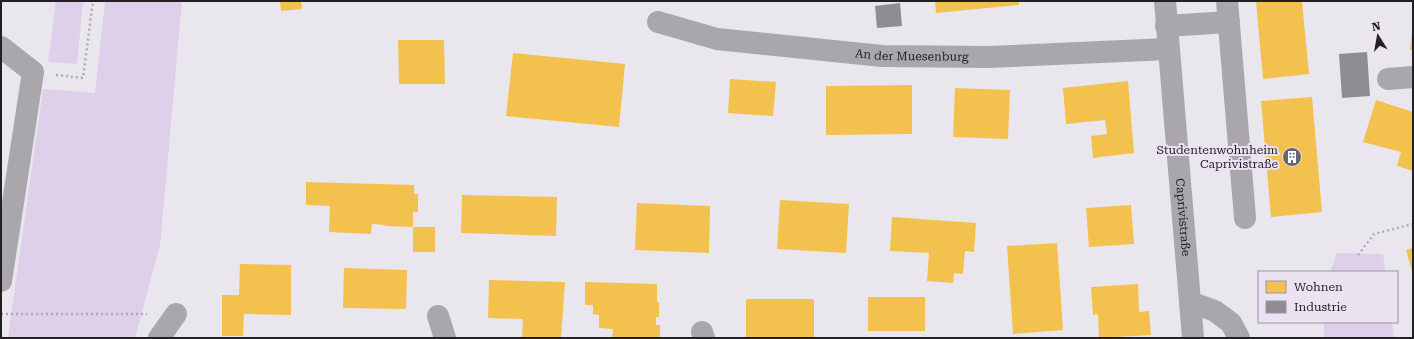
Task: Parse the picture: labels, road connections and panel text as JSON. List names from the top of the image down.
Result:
{
  "streets": {
    "street": ["An der Muesenburg", "Caprivistraße"]
  },
  "crossings": [
    ["An der Muesenburg", "Caprivistraße"]
  ],
  "places": {
    "building": ["Studentenwohnheim Caprivistraße"]
  },
  "legend": ["Wohnen", "Industrie"],
  "north": "top"
}
